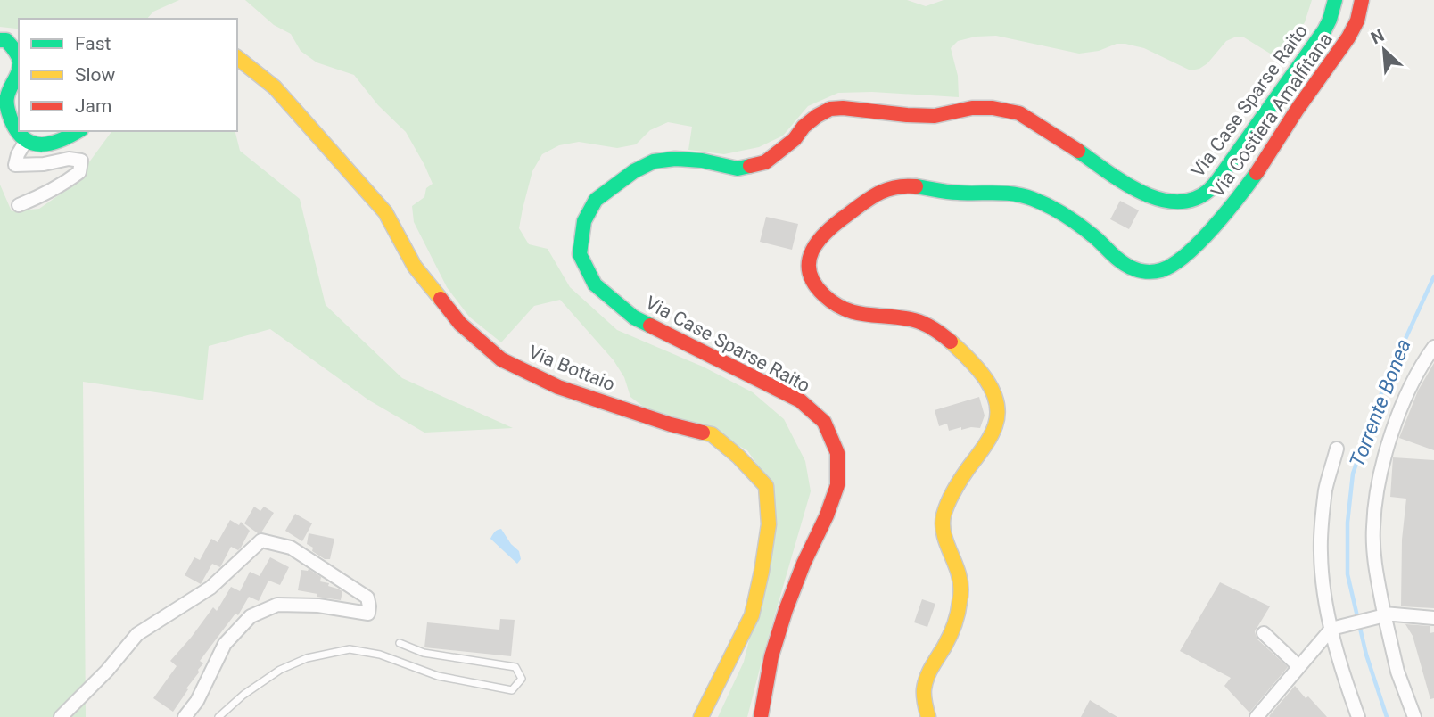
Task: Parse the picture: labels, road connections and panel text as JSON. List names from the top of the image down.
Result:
{
  "streets": {
    "street": ["Via Case Sparse Raito", "Via Costiera Amalfitana", "Via Bottaio"]
  },
  "water": ["Torrente Bonea"],
  "legend": ["Fast", "Slow", "Jam"],
  "north": "top left"
}
